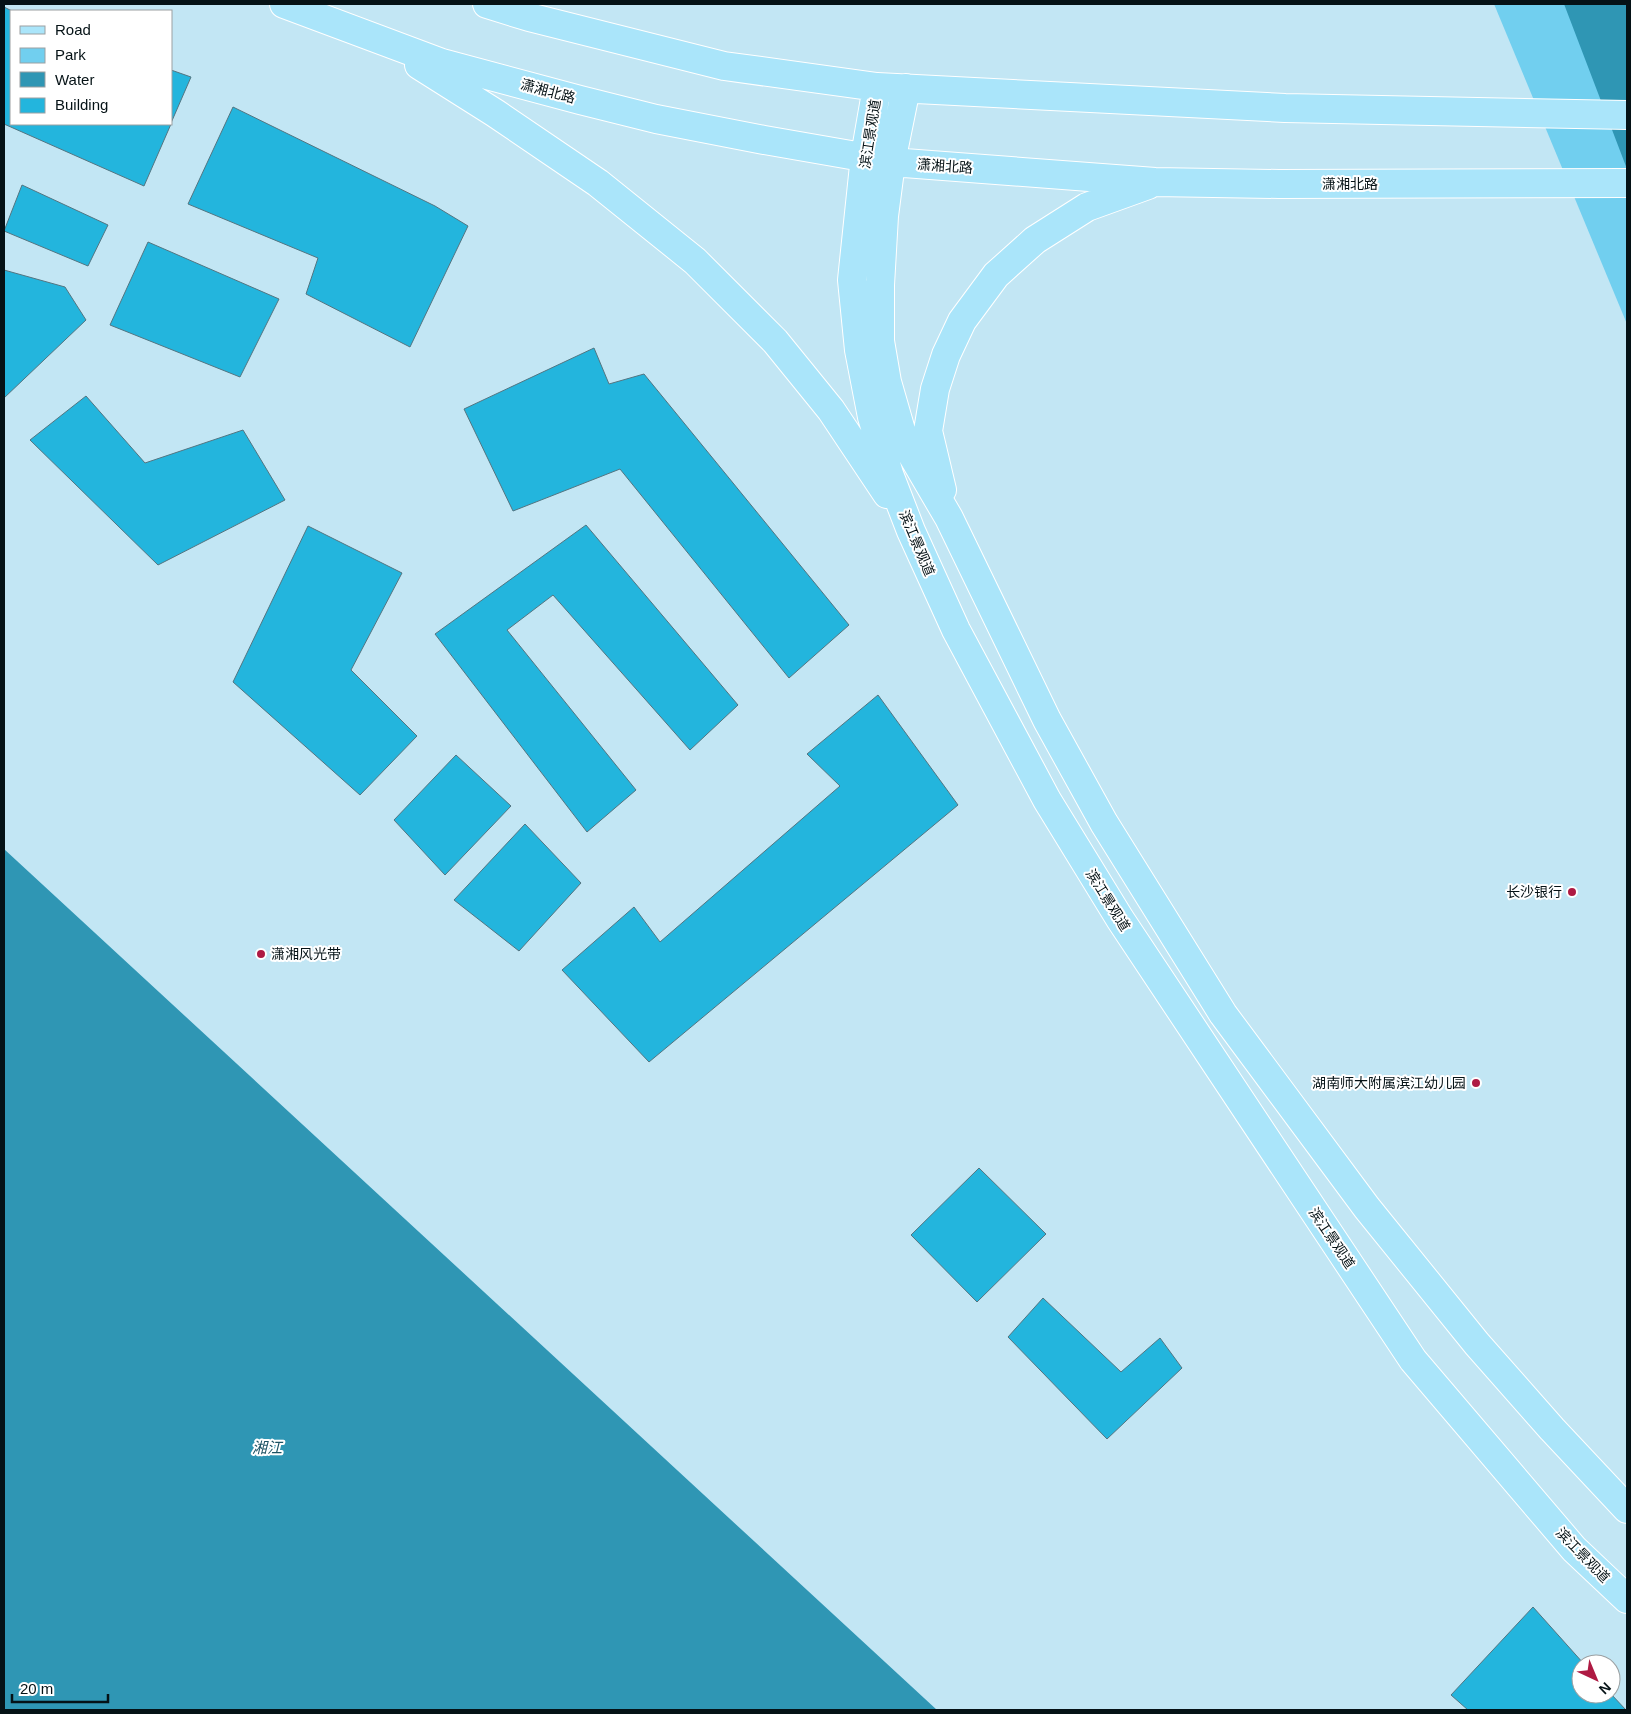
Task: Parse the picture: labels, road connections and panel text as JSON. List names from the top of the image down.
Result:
{
  "streets": {
    "main road": ["潇湘北路", "滨江景观道"]
  },
  "crossings": [
    ["潇湘北路", "滨江景观道"]
  ],
  "water": ["湘江"],
  "places": ["长沙银行", "潇湘风光带", "湖南师大附属滨江幼儿园"],
  "legend": [
    "Road",
    "Park",
    "Water",
    "Building"
  ],
  "scale_bar": "20 m",
  "north": "bottom right"
}
